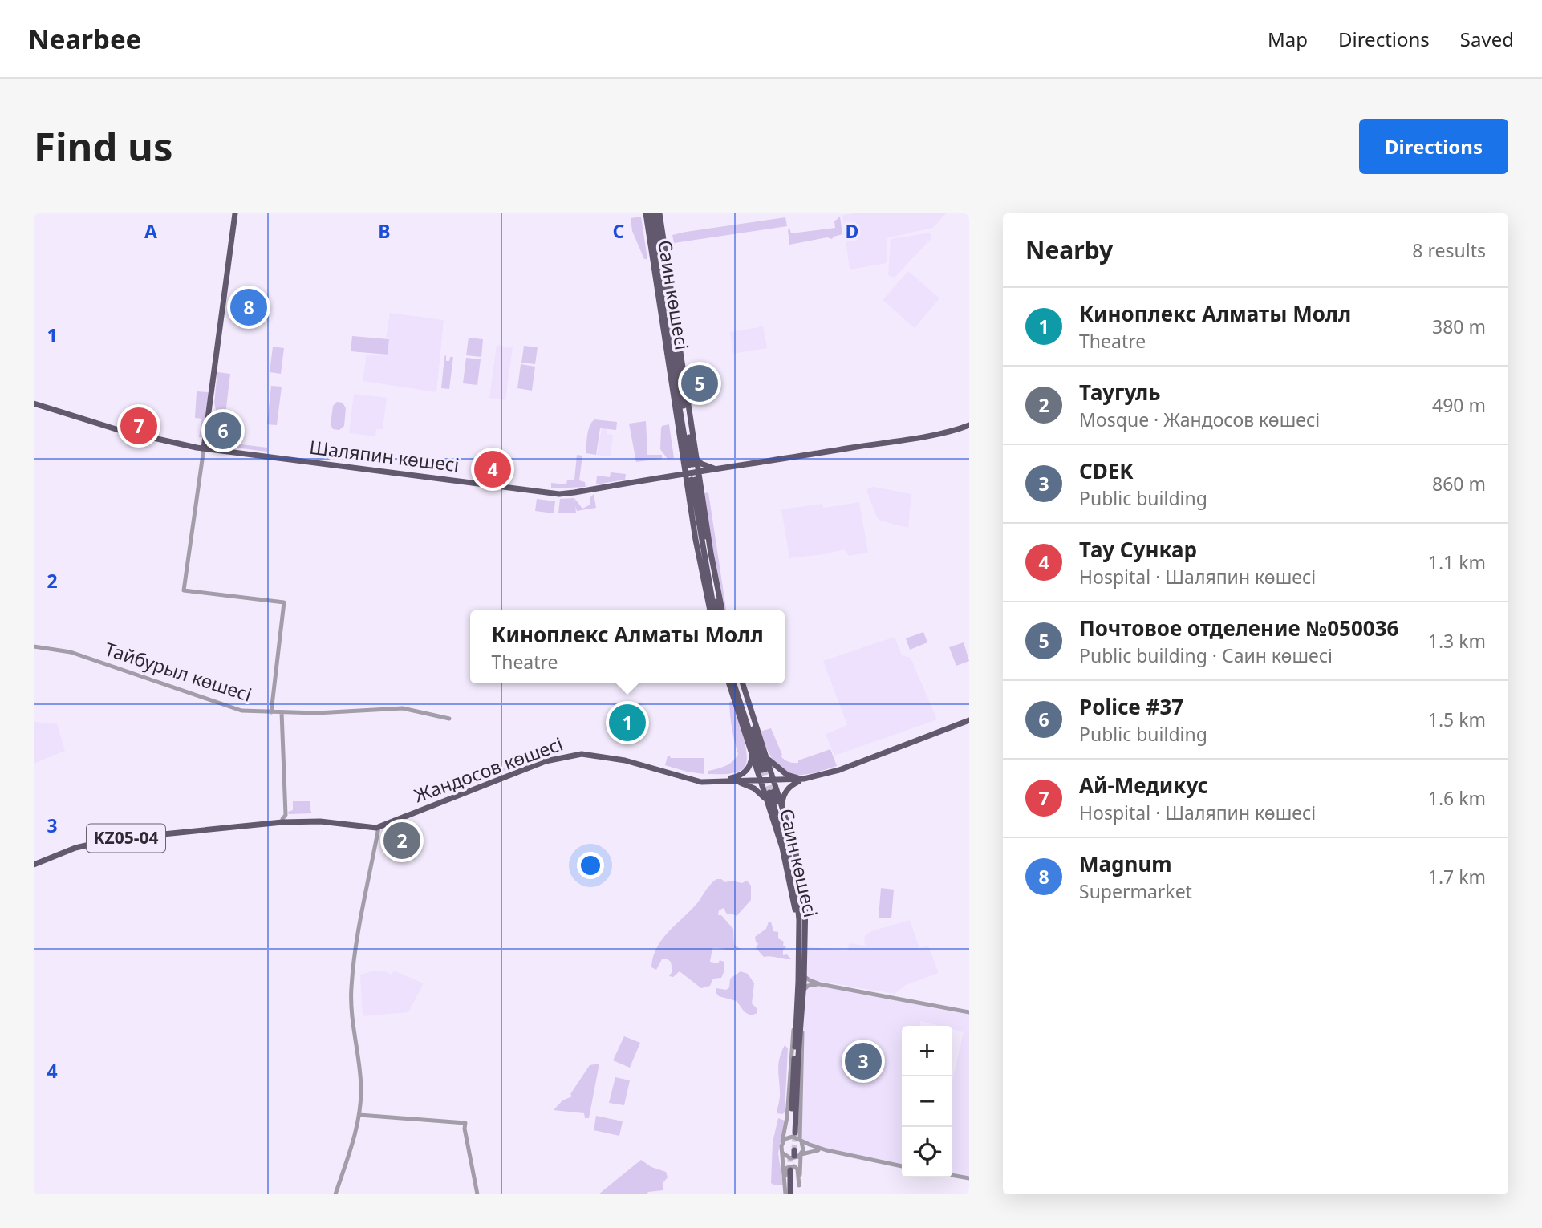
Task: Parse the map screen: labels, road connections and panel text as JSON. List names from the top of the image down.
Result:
{
  "streets": {
    "main road": [
      "Саин көшесі",
      "Шаляпин көшесі",
      "Жандосов көшесі",
      "KZ05-04"
    ],
    "street": ["Тайбурыл көшесі"]
  },
  "crossings": [
    ["Саин көшесі", "Шаляпин көшесі"],
    ["Саин көшесі", "Жандосов көшесі"]
  ],
  "page": {
    "header": "Nearbee",
    "nav": ["Map", "Directions", "Saved"],
    "buttons": "Directions",
    "title": "Find us",
    "heading": ["Nearby", "8 results"],
    "pins": [
      "8",
      "5",
      "7",
      "6",
      "4",
      "1",
      "2",
      "3"
    ],
    "list": [
      {
        "mark": "1",
        "name": "Киноплекс Алматы Молл",
        "note": "Theatre",
        "value": "380 m"
      },
      {
        "mark": "2",
        "name": "Таугуль",
        "note": "Mosque · Жандосов көшесі",
        "value": "490 m"
      },
      {
        "mark": "3",
        "name": "CDEK",
        "note": "Public building",
        "value": "860 m"
      },
      {
        "mark": "4",
        "name": "Тау Сункар",
        "note": "Hospital · Шаляпин көшесі",
        "value": "1.1 km"
      },
      {
        "mark": "5",
        "name": "Почтовое отделение №050036",
        "note": "Public building · Саин көшесі",
        "value": "1.3 km"
      },
      {
        "mark": "6",
        "name": "Police #37",
        "note": "Public building",
        "value": "1.5 km"
      },
      {
        "mark": "7",
        "name": "Ай-Медикус",
        "note": "Hospital · Шаляпин көшесі",
        "value": "1.6 km"
      },
      {
        "mark": "8",
        "name": "Magnum",
        "note": "Supermarket",
        "value": "1.7 km"
      }
    ],
    "popup": ["Киноплекс Алматы Молл", "Theatre"],
    "map_buttons": ["+", "−"]
  },
  "grid": {
    "columns": [
      "A",
      "B",
      "C",
      "D"
    ],
    "rows": [
      "1",
      "2",
      "3",
      "4"
    ]
  }
}
